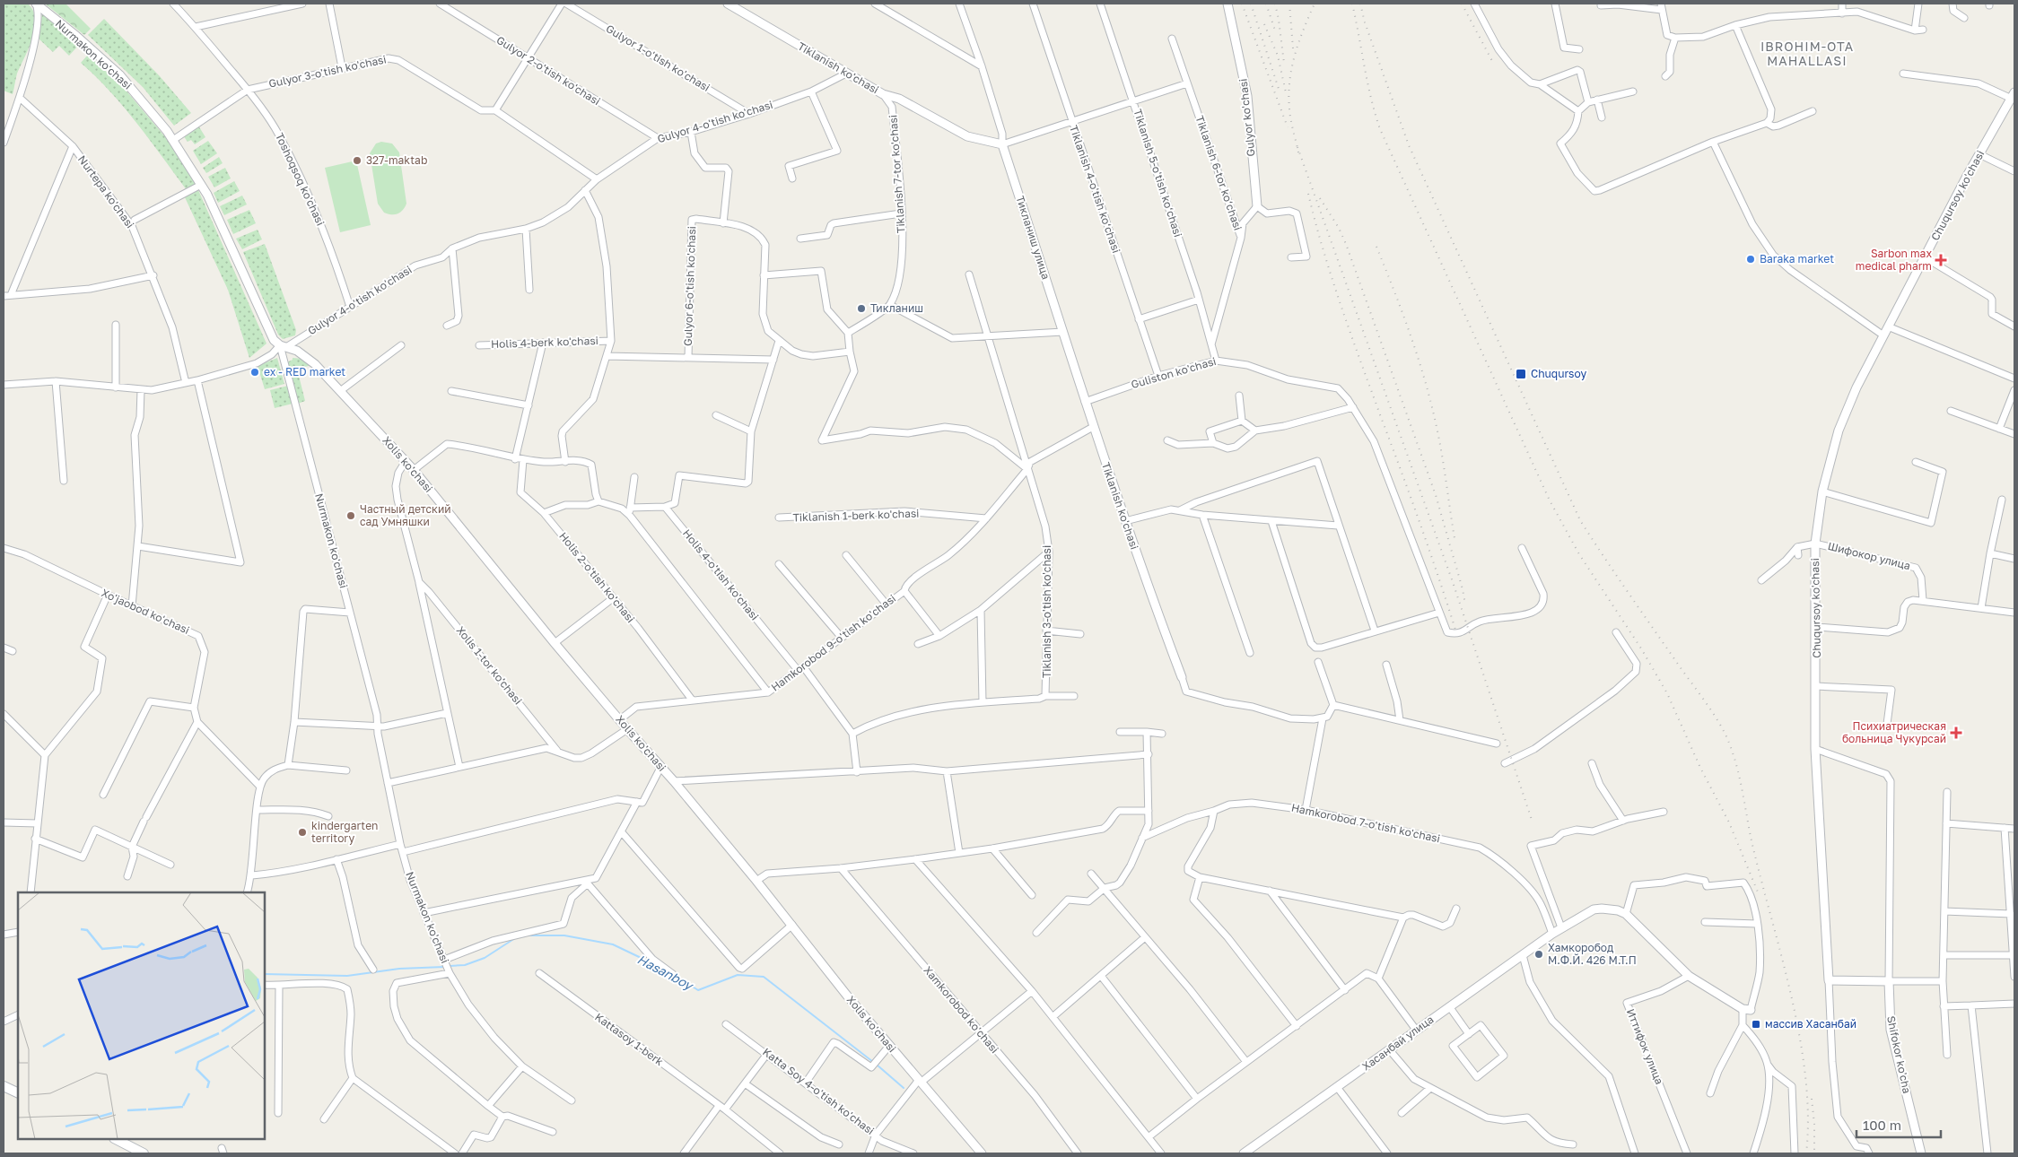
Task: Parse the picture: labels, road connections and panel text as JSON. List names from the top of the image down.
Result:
{
  "streets": {
    "street": [
      "Nurmakon ko'chasi",
      "Gulyor 1-o'tish ko'chasi",
      "Tiklanish ko'chasi",
      "Gulyor 2-o'tish ko'chasi",
      "Gulyor 3-o'tish ko'chasi",
      "Gulyor ko'chasi",
      "Gulyor 4-o'tish ko'chasi",
      "Tiklanish 5-o'tish ko‘chasi",
      "Tiklanish 6-tor ko‘chasi",
      "Tiklanish 7-tor ko'chasi",
      "Toshoqsoq ko'chasi",
      "Tiklanish 4-o'tish ko‘chasi",
      "Nurtepa ko'chasi",
      "Chuqursoy ko'chasi",
      "Тикланиш улица",
      "Gulyor 6-o'tish ko'chasi",
      "Holis 4-berk ko'chasi",
      "Guliston ko'chasi",
      "Xolis ko'chasi",
      "Tiklanish 1-berk ko'chasi",
      "Шифокор улица",
      "Holis 4-o'tish ko'chasi",
      "Holis 2-o'tish ko'chasi",
      "Xo'jaobod ko'chasi",
      "Tiklanish 3-o'tish ko'chasi",
      "Hamkorobod 9-o'tish ko'chasi",
      "Xolis 1-tor ko'chasi",
      "Hamkorobod 7-o'tish ko'chasi",
      "Xamkorobod ko'chasi",
      "Kattasoy 1-berk",
      "Хасанбай улица",
      "Иттифок улица",
      "Shifokor ko'cha",
      "Katta Soy 4-o'tish ko'chasi"
    ]
  },
  "crossings": [
    ["Nurmakon ko'chasi", "Gulyor 3-o'tish ko'chasi"],
    ["Nurmakon ko'chasi", "Gulyor 4-o'tish ko'chasi"],
    ["Nurmakon ko'chasi", "Xolis ko'chasi"],
    ["Gulyor 1-o'tish ko'chasi", "Gulyor 4-o'tish ko'chasi"],
    ["Tiklanish ko'chasi", "Gulyor 4-o'tish ko'chasi"],
    ["Tiklanish ko'chasi", "Tiklanish 7-tor ko'chasi"],
    ["Tiklanish ko'chasi", "Тикланиш улица"],
    ["Tiklanish ko'chasi", "Guliston ko'chasi"],
    ["Tiklanish ko'chasi", "Hamkorobod 9-o'tish ko'chasi"],
    ["Gulyor 2-o'tish ko'chasi", "Gulyor 4-o'tish ko'chasi"],
    ["Gulyor 3-o'tish ko'chasi", "Gulyor 4-o'tish ko'chasi"],
    ["Gulyor 3-o'tish ko'chasi", "Toshoqsoq ko'chasi"],
    ["Gulyor 4-o'tish ko'chasi", "Toshoqsoq ko'chasi"],
    ["Gulyor 4-o'tish ko'chasi", "Xolis ko'chasi"],
    ["Tiklanish 5-o'tish ko‘chasi", "Tiklanish 6-tor ko‘chasi"],
    ["Tiklanish 4-o'tish ko‘chasi", "Guliston ko'chasi"],
    ["Chuqursoy ko'chasi", "Шифокор улица"],
    ["Xolis ko'chasi", "Hamkorobod 9-o'tish ko'chasi"],
    ["Xolis ko'chasi", "Xolis 1-tor ko'chasi"],
    ["Tiklanish 1-berk ko'chasi", "Hamkorobod 9-o'tish ko'chasi"],
    ["Holis 4-o'tish ko'chasi", "Hamkorobod 9-o'tish ko'chasi"],
    ["Holis 2-o'tish ko'chasi", "Hamkorobod 9-o'tish ko'chasi"],
    ["Tiklanish 3-o'tish ko'chasi", "Hamkorobod 9-o'tish ko'chasi"],
    ["Hamkorobod 7-o'tish ko'chasi", "Хасанбай улица"]
  ],
  "districts": ["IBROHIM-OTA MAHALLASI"],
  "water": ["Hasanboy"],
  "places": {
    "other": [
      "327-maktab",
      "Baraka market",
      "Тикланиш",
      "ex - RED market",
      "Частный детский сад Умняшки",
      "kindergarten territory",
      "Хамкоробод М.Ф.Й. 426 М.Т.П"
    ],
    "health": ["Sarbon max medical pharm", "Психиатрическая больница Чукурсай"],
    "transit": ["Chuqursoy", "массив Хасанбай"]
  },
  "scale_bar": "100 m"
}
